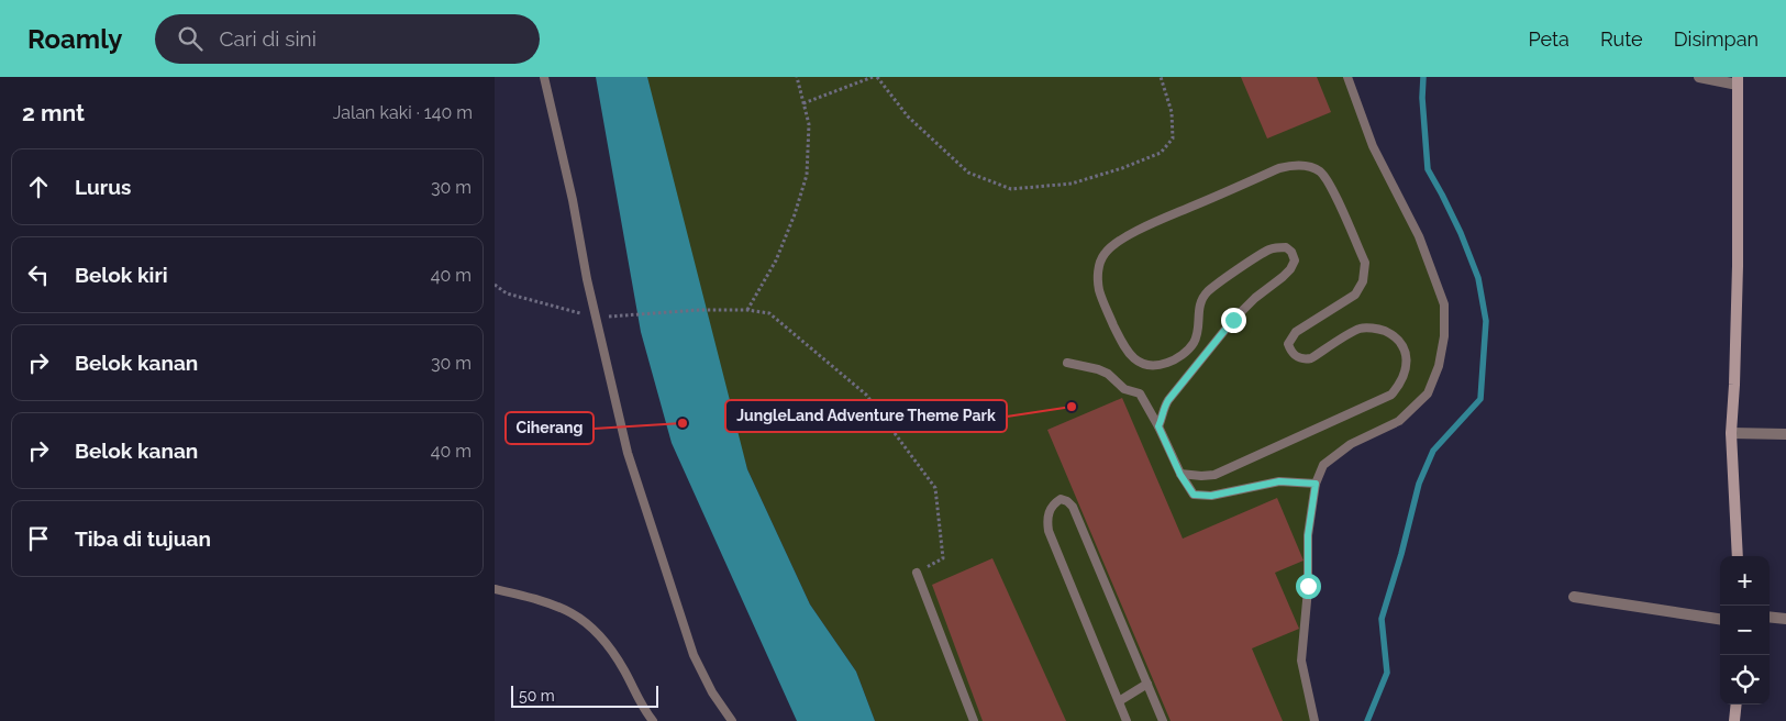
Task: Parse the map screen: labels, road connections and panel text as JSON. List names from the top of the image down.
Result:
{
  "places": ["JungleLand Adventure Theme Park", "Ciherang"],
  "scale_bar": "50 m",
  "page": {
    "header": "Roamly",
    "search": "Cari di sini",
    "nav": ["Peta", "Rute", "Disimpan"],
    "heading": ["2 mnt", "Jalan kaki · 140 m"],
    "list": [
      ["Lurus", "30 m"],
      ["Belok kiri", "40 m"],
      ["Belok kanan", "30 m"],
      ["Belok kanan", "40 m"],
      "Tiba di tujuan"
    ],
    "map_buttons": ["+", "−"],
    "scale": "50 m"
  }
}
